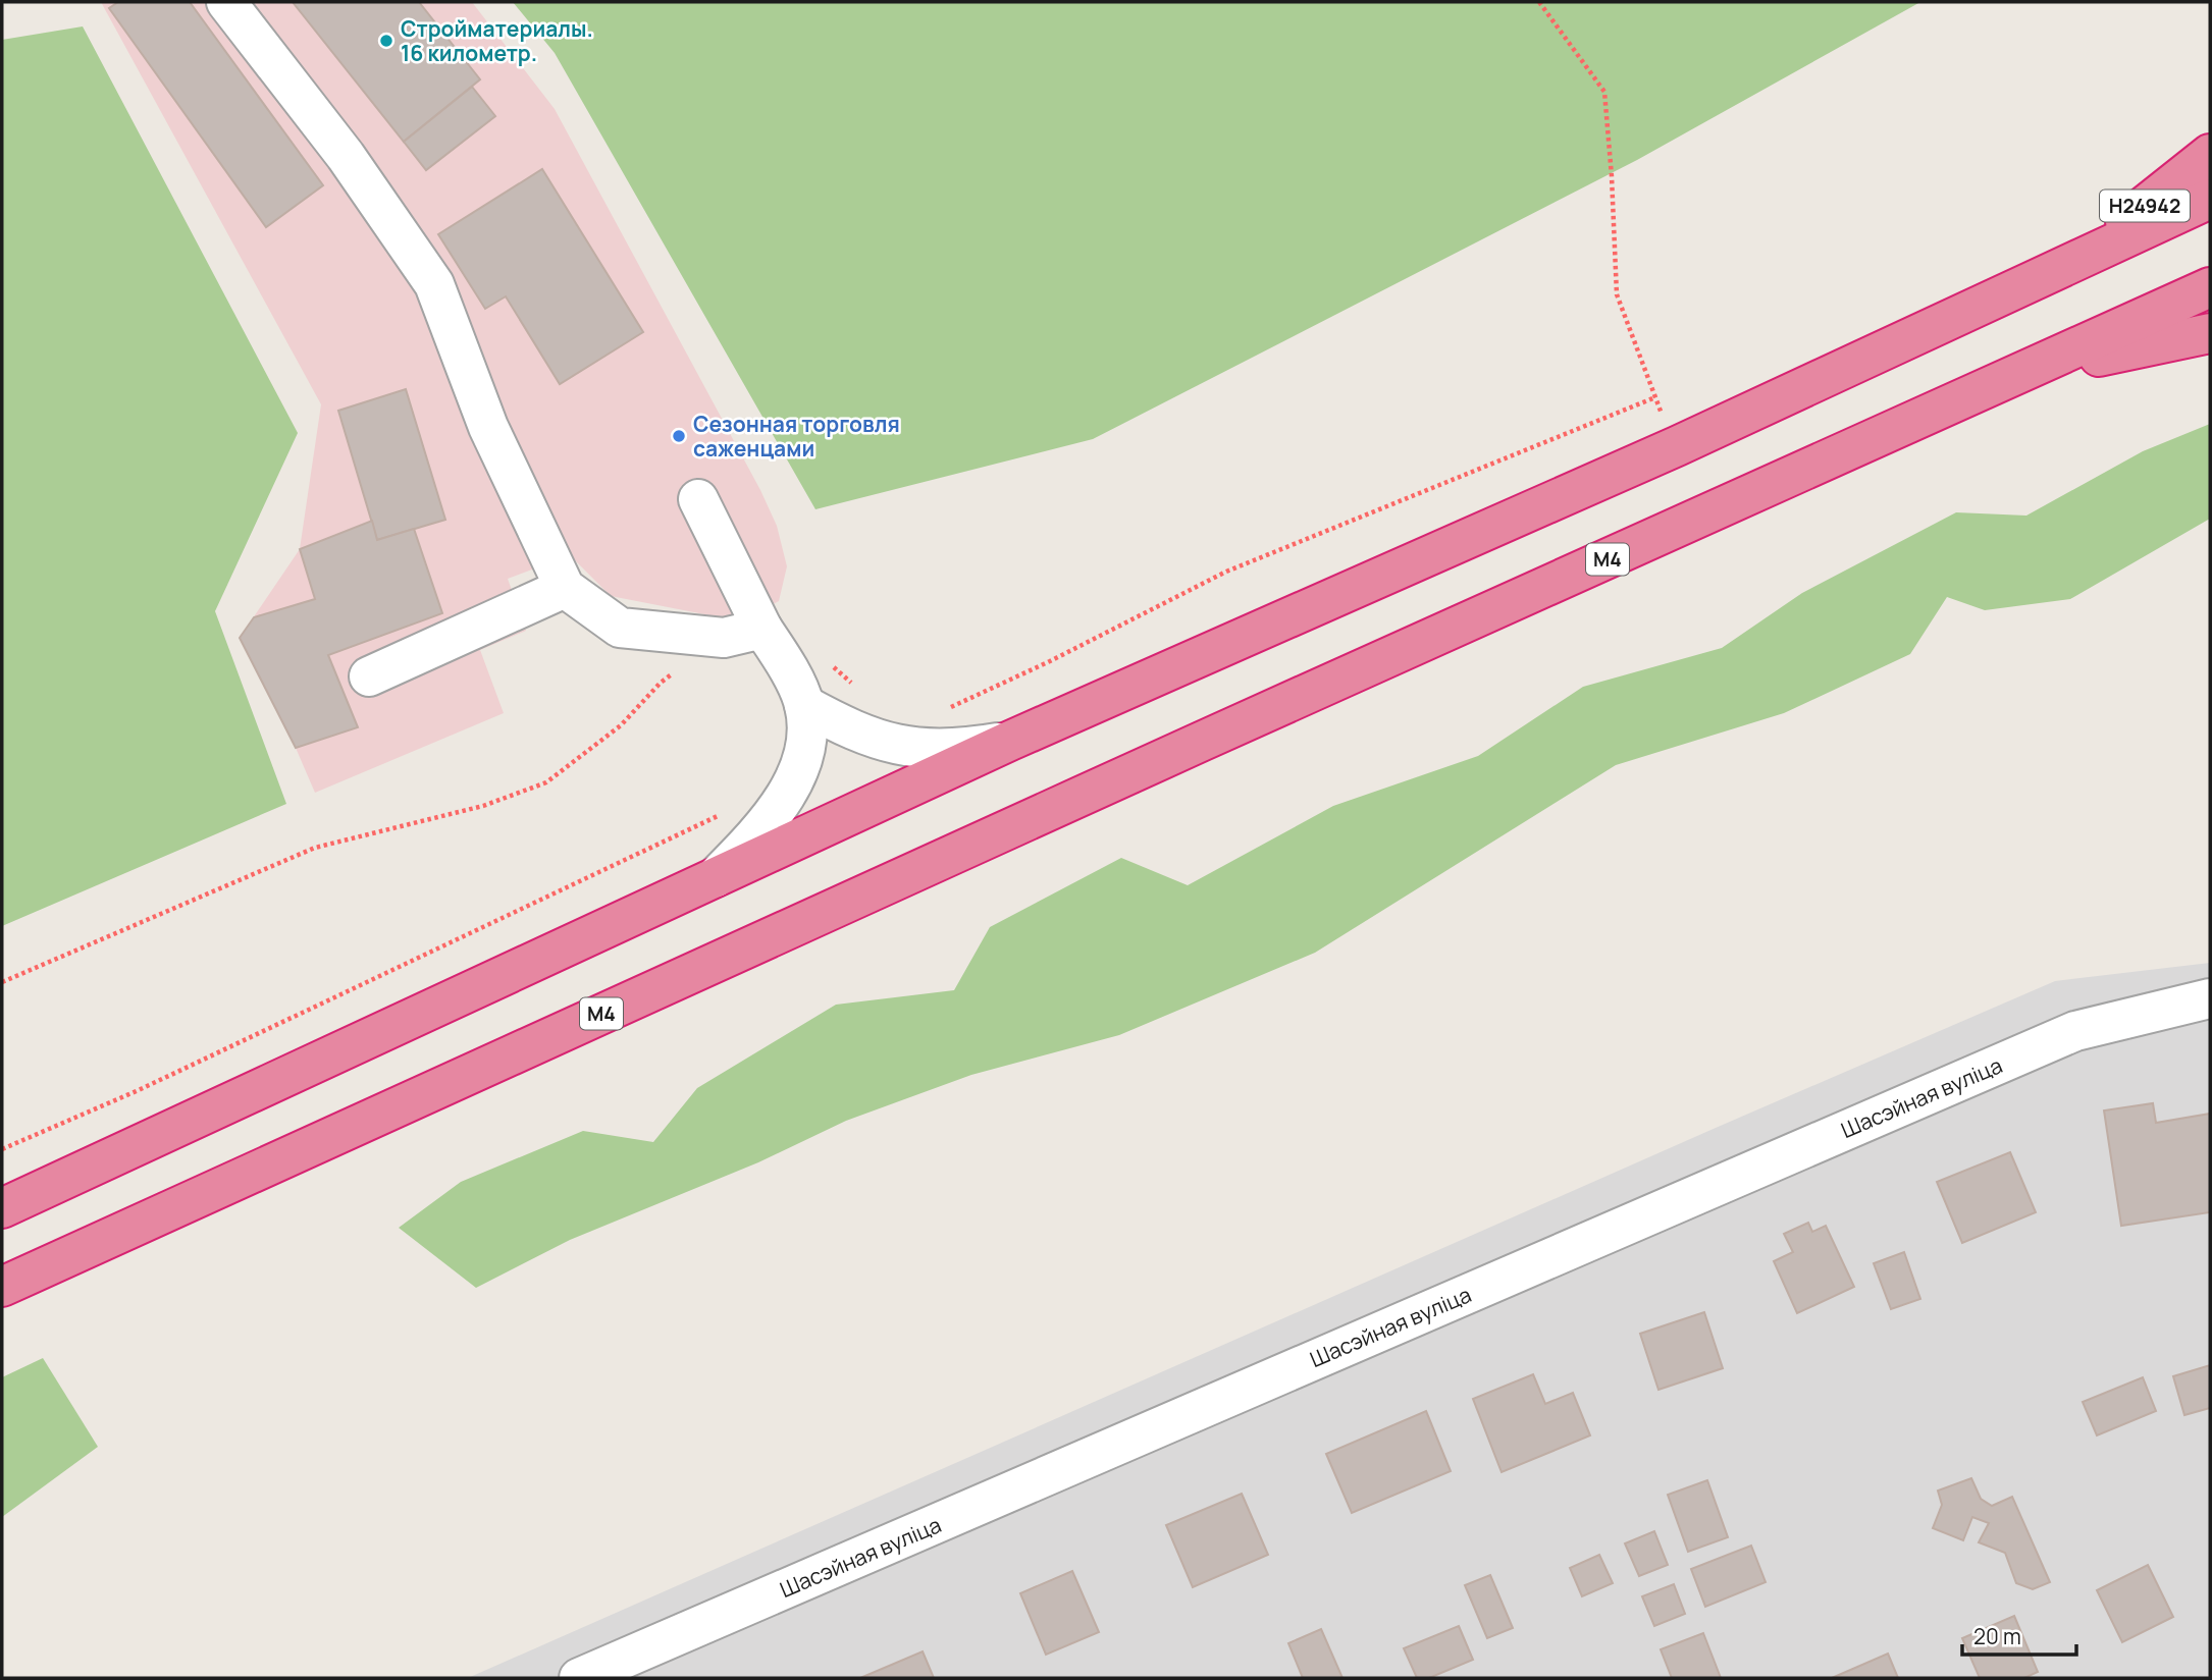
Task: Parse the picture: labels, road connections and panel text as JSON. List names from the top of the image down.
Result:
{
  "streets": {
    "highway": ["Н24942", "М4"],
    "street": ["Шасэйная вуліца"]
  },
  "places": ["Стройматериалы. 16 километр.", "Сезонная торговля саженцами"],
  "scale_bar": "20 m"
}
